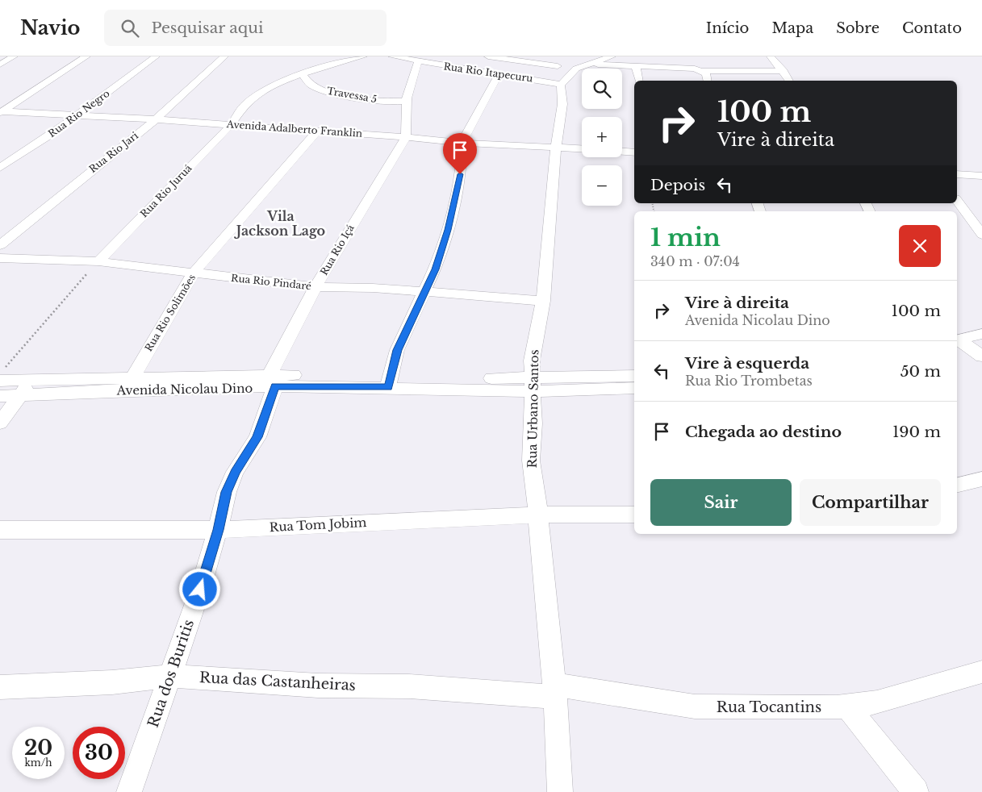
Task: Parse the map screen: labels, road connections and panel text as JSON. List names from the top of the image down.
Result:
{
  "streets": {
    "street": [
      "Rua Rio Itapecuru",
      "Travessa 5",
      "Rua Rio Negro",
      "Avenida Adalberto Franklin",
      "Rua Rio Jari",
      "Rua Rio Juruá",
      "Rua Rio Içá",
      "Rua Rio Pindaré",
      "Rua Rio Solimões",
      "Avenida Nicolau Dino",
      "Rua Urbano Santos",
      "Rua Tom Jobim",
      "Rua dos Buritis",
      "Rua das Castanheiras",
      "Rua Tocantins"
    ]
  },
  "crossings": [
    ["Rua Rio Itapecuru", "Rua Urbano Santos"],
    ["Travessa 5", "Rua Rio Juruá"],
    ["Rua Rio Negro", "Avenida Adalberto Franklin"],
    ["Avenida Adalberto Franklin", "Rua Rio Jari"],
    ["Avenida Adalberto Franklin", "Rua Rio Juruá"],
    ["Avenida Adalberto Franklin", "Rua Rio Içá"],
    ["Avenida Adalberto Franklin", "Rua Rio Solimões"],
    ["Avenida Adalberto Franklin", "Rua Urbano Santos"],
    ["Rua Rio Juruá", "Rua Rio Pindaré"],
    ["Rua Rio Içá", "Rua Rio Pindaré"],
    ["Rua Rio Içá", "Avenida Nicolau Dino"],
    ["Rua Rio Içá", "Rua dos Buritis"],
    ["Rua Rio Pindaré", "Rua Rio Solimões"],
    ["Rua Rio Pindaré", "Rua Urbano Santos"],
    ["Rua Rio Solimões", "Avenida Nicolau Dino"],
    ["Avenida Nicolau Dino", "Rua Urbano Santos"],
    ["Avenida Nicolau Dino", "Rua dos Buritis"],
    ["Rua Urbano Santos", "Rua Tom Jobim"],
    ["Rua Urbano Santos", "Rua das Castanheiras"],
    ["Rua Urbano Santos", "Rua Tocantins"],
    ["Rua Tom Jobim", "Rua dos Buritis"],
    ["Rua dos Buritis", "Rua das Castanheiras"],
    ["Rua das Castanheiras", "Rua Tocantins"]
  ],
  "districts": ["Vila Jackson Lago"],
  "page": {
    "header": "Navio",
    "search": "Pesquisar aqui",
    "nav": [
      "Início",
      "Mapa",
      "Sobre",
      "Contato"
    ],
    "map_buttons": ["+", "−"],
    "turn": ["100 m", "Vire à direita"],
    "then": "Depois",
    "heading": ["1 min", "340 m · 07:04"],
    "list": [
      {
        "name": "Vire à direita",
        "note": "Avenida Nicolau Dino",
        "value": "100 m"
      },
      {
        "name": "Vire à esquerda",
        "note": "Rua Rio Trombetas",
        "value": "50 m"
      },
      {
        "name": "Chegada ao destino",
        "value": "190 m"
      }
    ],
    "buttons": ["Sair", "Compartilhar"],
    "speed": "20 km/h",
    "limit": "30"
  }
}
